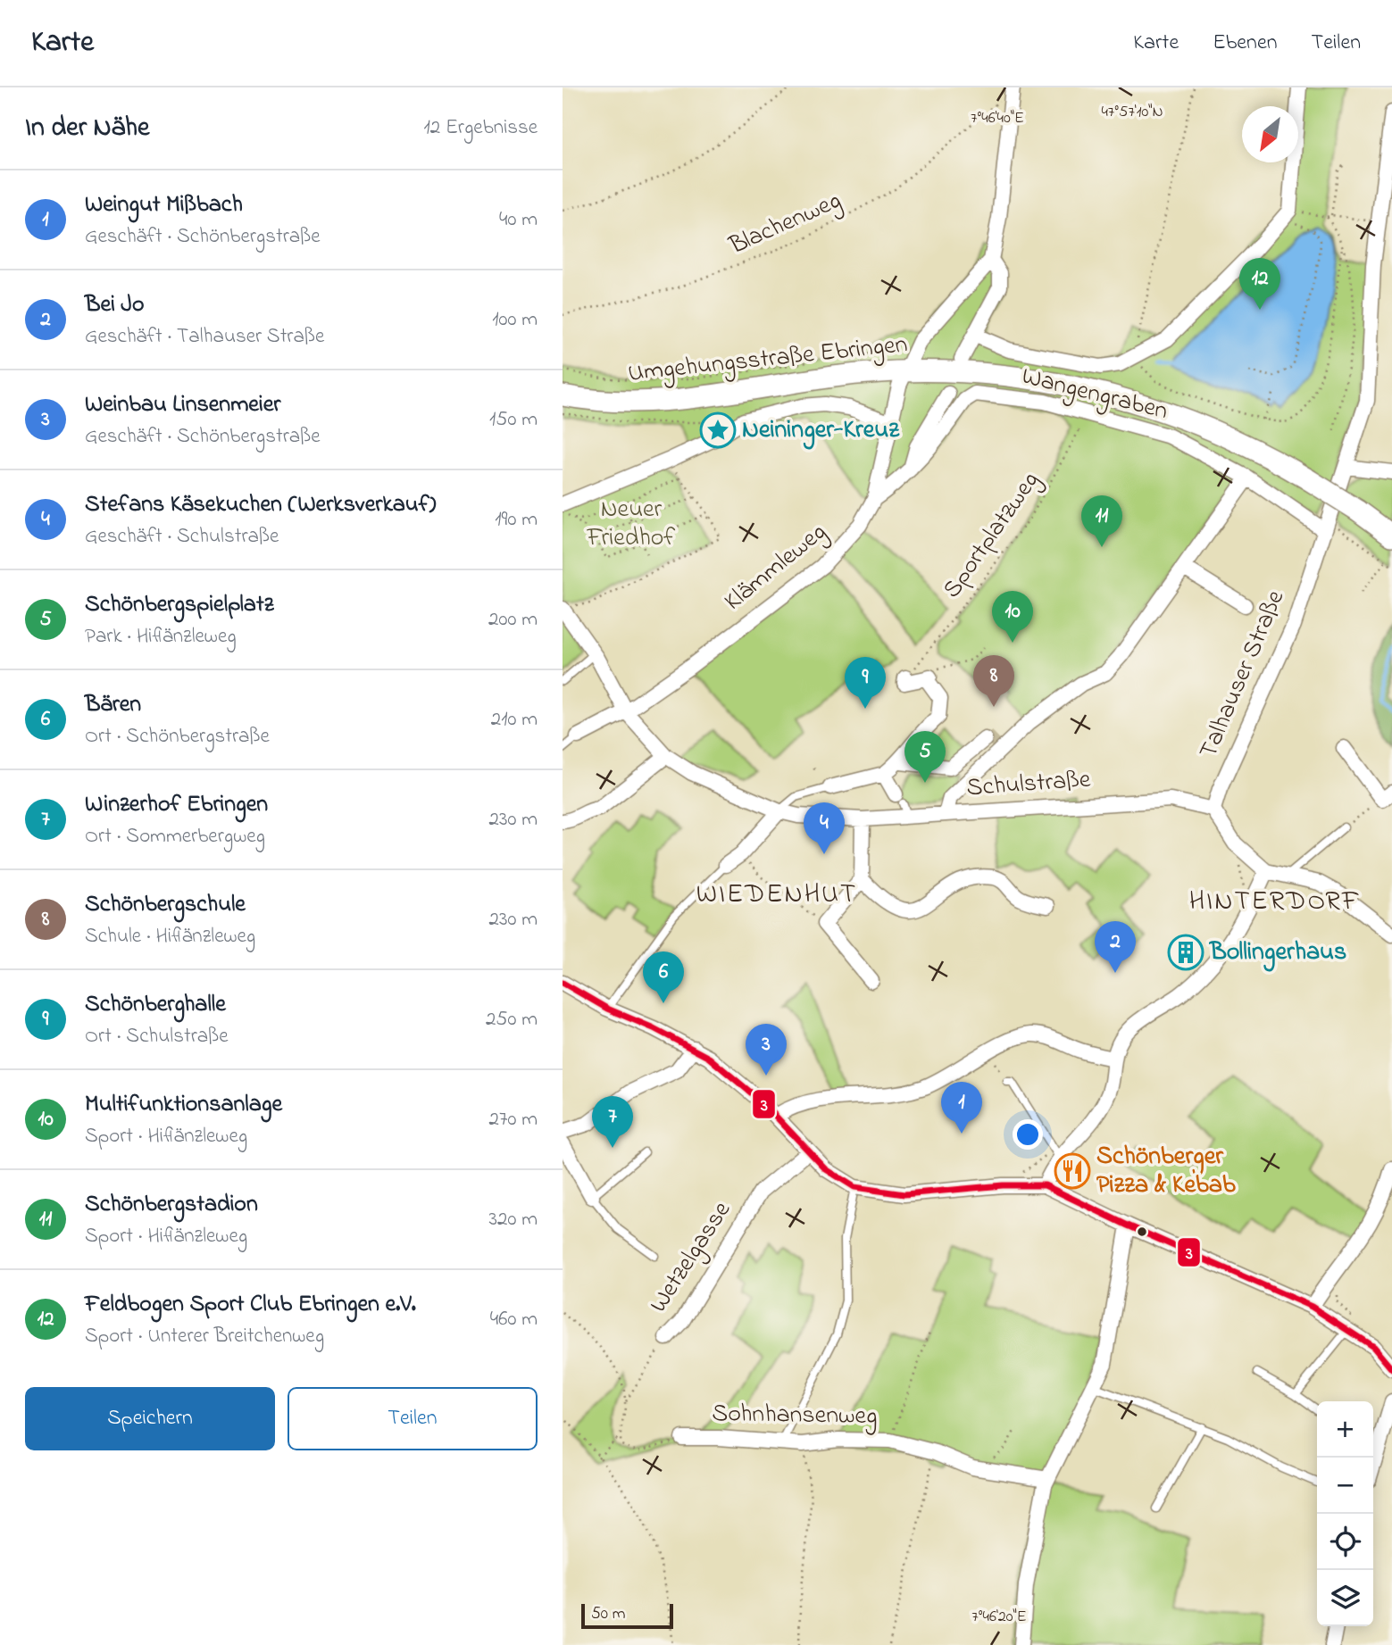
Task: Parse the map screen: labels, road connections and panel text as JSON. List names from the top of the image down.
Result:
{
  "streets": {
    "street": [
      "Umgehungsstraße Ebringen",
      "Wangengraben",
      "Klämmleweg",
      "Talhauser Straße",
      "Schulstraße",
      "Wetzelgasse",
      "Sohnhansenweg"
    ],
    "path": ["Blachenweg", "Sportplatzweg"]
  },
  "crossings": [
    ["Umgehungsstraße Ebringen", "Klämmleweg"],
    ["Wangengraben", "Sportplatzweg"],
    ["Wangengraben", "Klämmleweg"],
    ["Wangengraben", "Talhauser Straße"],
    ["Klämmleweg", "Schulstraße"],
    ["Talhauser Straße", "Schulstraße"]
  ],
  "districts": ["WIEDENHUT", "HINTERDORF"],
  "parks": ["Neuer Friedhof"],
  "places": {
    "place": ["Neininger-Kreuz"],
    "building": ["Bollingerhaus"],
    "restaurant": ["Schönberger Pizza & Kebab"]
  },
  "lines": ["transit line 3"],
  "scale_bar": "50 m",
  "north": "bottom left",
  "page": {
    "header": "Karte",
    "nav": ["Karte", "Ebenen", "Teilen"],
    "heading": ["In der Nähe", "12 Ergebnisse"],
    "list": [
      {
        "mark": "1",
        "name": "Weingut Mißbach",
        "note": "Geschäft · Schönbergstraße",
        "value": "40 m"
      },
      {
        "mark": "2",
        "name": "Bei Jo",
        "note": "Geschäft · Talhauser Straße",
        "value": "100 m"
      },
      {
        "mark": "3",
        "name": "Weinbau Linsenmeier",
        "note": "Geschäft · Schönbergstraße",
        "value": "150 m"
      },
      {
        "mark": "4",
        "name": "Stefans Käsekuchen (Werksverkauf)",
        "note": "Geschäft · Schulstraße",
        "value": "190 m"
      },
      {
        "mark": "5",
        "name": "Schönbergspielplatz",
        "note": "Park · Hiflänzleweg",
        "value": "200 m"
      },
      {
        "mark": "6",
        "name": "Bären",
        "note": "Ort · Schönbergstraße",
        "value": "210 m"
      },
      {
        "mark": "7",
        "name": "Winzerhof Ebringen",
        "note": "Ort · Sommerbergweg",
        "value": "230 m"
      },
      {
        "mark": "8",
        "name": "Schönbergschule",
        "note": "Schule · Hiflänzleweg",
        "value": "230 m"
      },
      {
        "mark": "9",
        "name": "Schönberghalle",
        "note": "Ort · Schulstraße",
        "value": "250 m"
      },
      {
        "mark": "10",
        "name": "Multifunktionsanlage",
        "note": "Sport · Hiflänzleweg",
        "value": "270 m"
      },
      {
        "mark": "11",
        "name": "Schönbergstadion",
        "note": "Sport · Hiflänzleweg",
        "value": "320 m"
      },
      {
        "mark": "12",
        "name": "Feldbogen Sport Club Ebringen e.V.",
        "note": "Sport · Unterer Breitchenweg",
        "value": "460 m"
      }
    ],
    "pins": [
      "12",
      "11",
      "10",
      "8",
      "9",
      "5",
      "4",
      "2",
      "6",
      "3",
      "1",
      "7"
    ],
    "buttons": ["Speichern", "Teilen"],
    "map_buttons": ["+", "−"],
    "scale": "50 m"
  },
  "coordinates": ["47°57'10\"N", "7°46'40\"E", "7°46'20\"E"]
}
